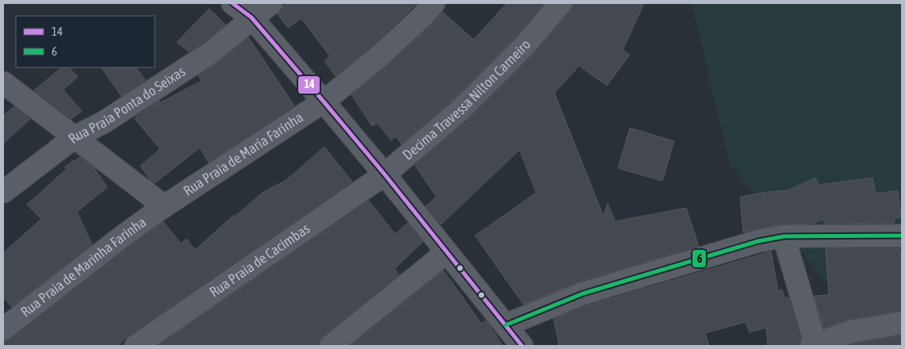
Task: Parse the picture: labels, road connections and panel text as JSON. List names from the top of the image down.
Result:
{
  "streets": {
    "street": [
      "Decima Travessa Nilton Carneiro",
      "Rua Praia Ponta do Seixas",
      "Rua Praia de Maria Farinha",
      "Rua Praia de Cacimbas",
      "Rua Praia de Marinha Farinha"
    ]
  },
  "crossings": [
    ["Decima Travessa Nilton Carneiro", "Rua Praia de Cacimbas"],
    ["Rua Praia de Maria Farinha", "Rua Praia de Marinha Farinha"]
  ],
  "lines": ["transit line 14", "transit line 6"],
  "legend": ["14", "6"]
}
